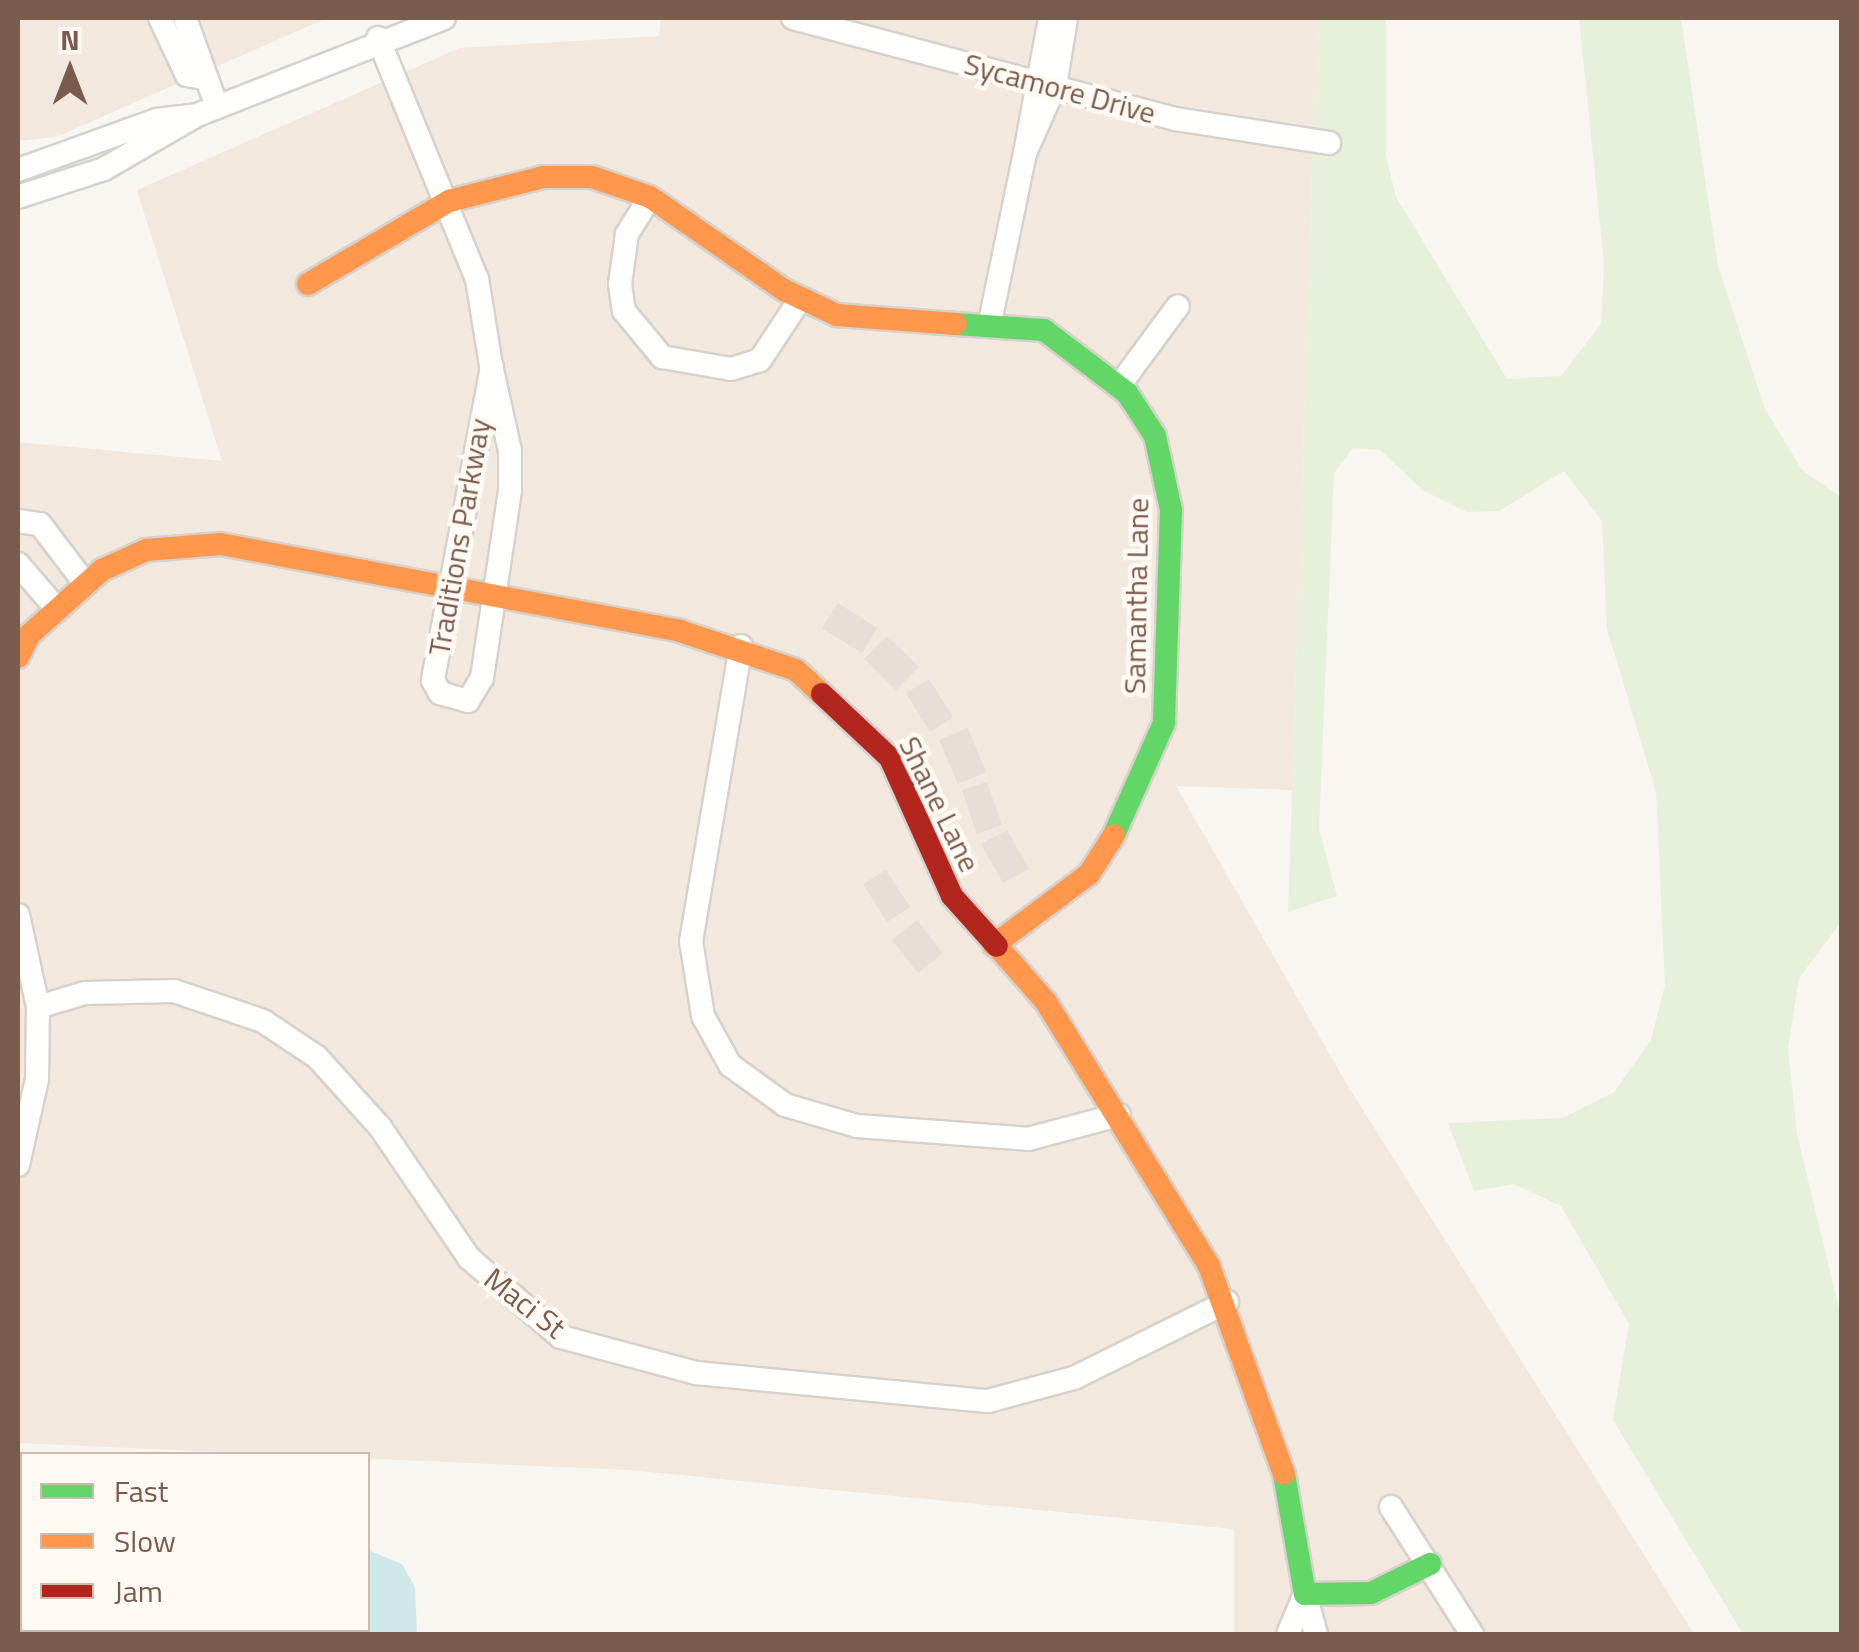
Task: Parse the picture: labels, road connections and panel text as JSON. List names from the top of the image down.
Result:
{
  "streets": {
    "street": [
      "Sycamore Drive",
      "Traditions Parkway",
      "Samantha Lane",
      "Shane Lane",
      "Maci St"
    ]
  },
  "crossings": [
    ["Traditions Parkway", "Samantha Lane"],
    ["Traditions Parkway", "Shane Lane"],
    ["Samantha Lane", "Shane Lane"],
    ["Shane Lane", "Maci St"]
  ],
  "legend": ["Fast", "Slow", "Jam"],
  "north": "top"
}
